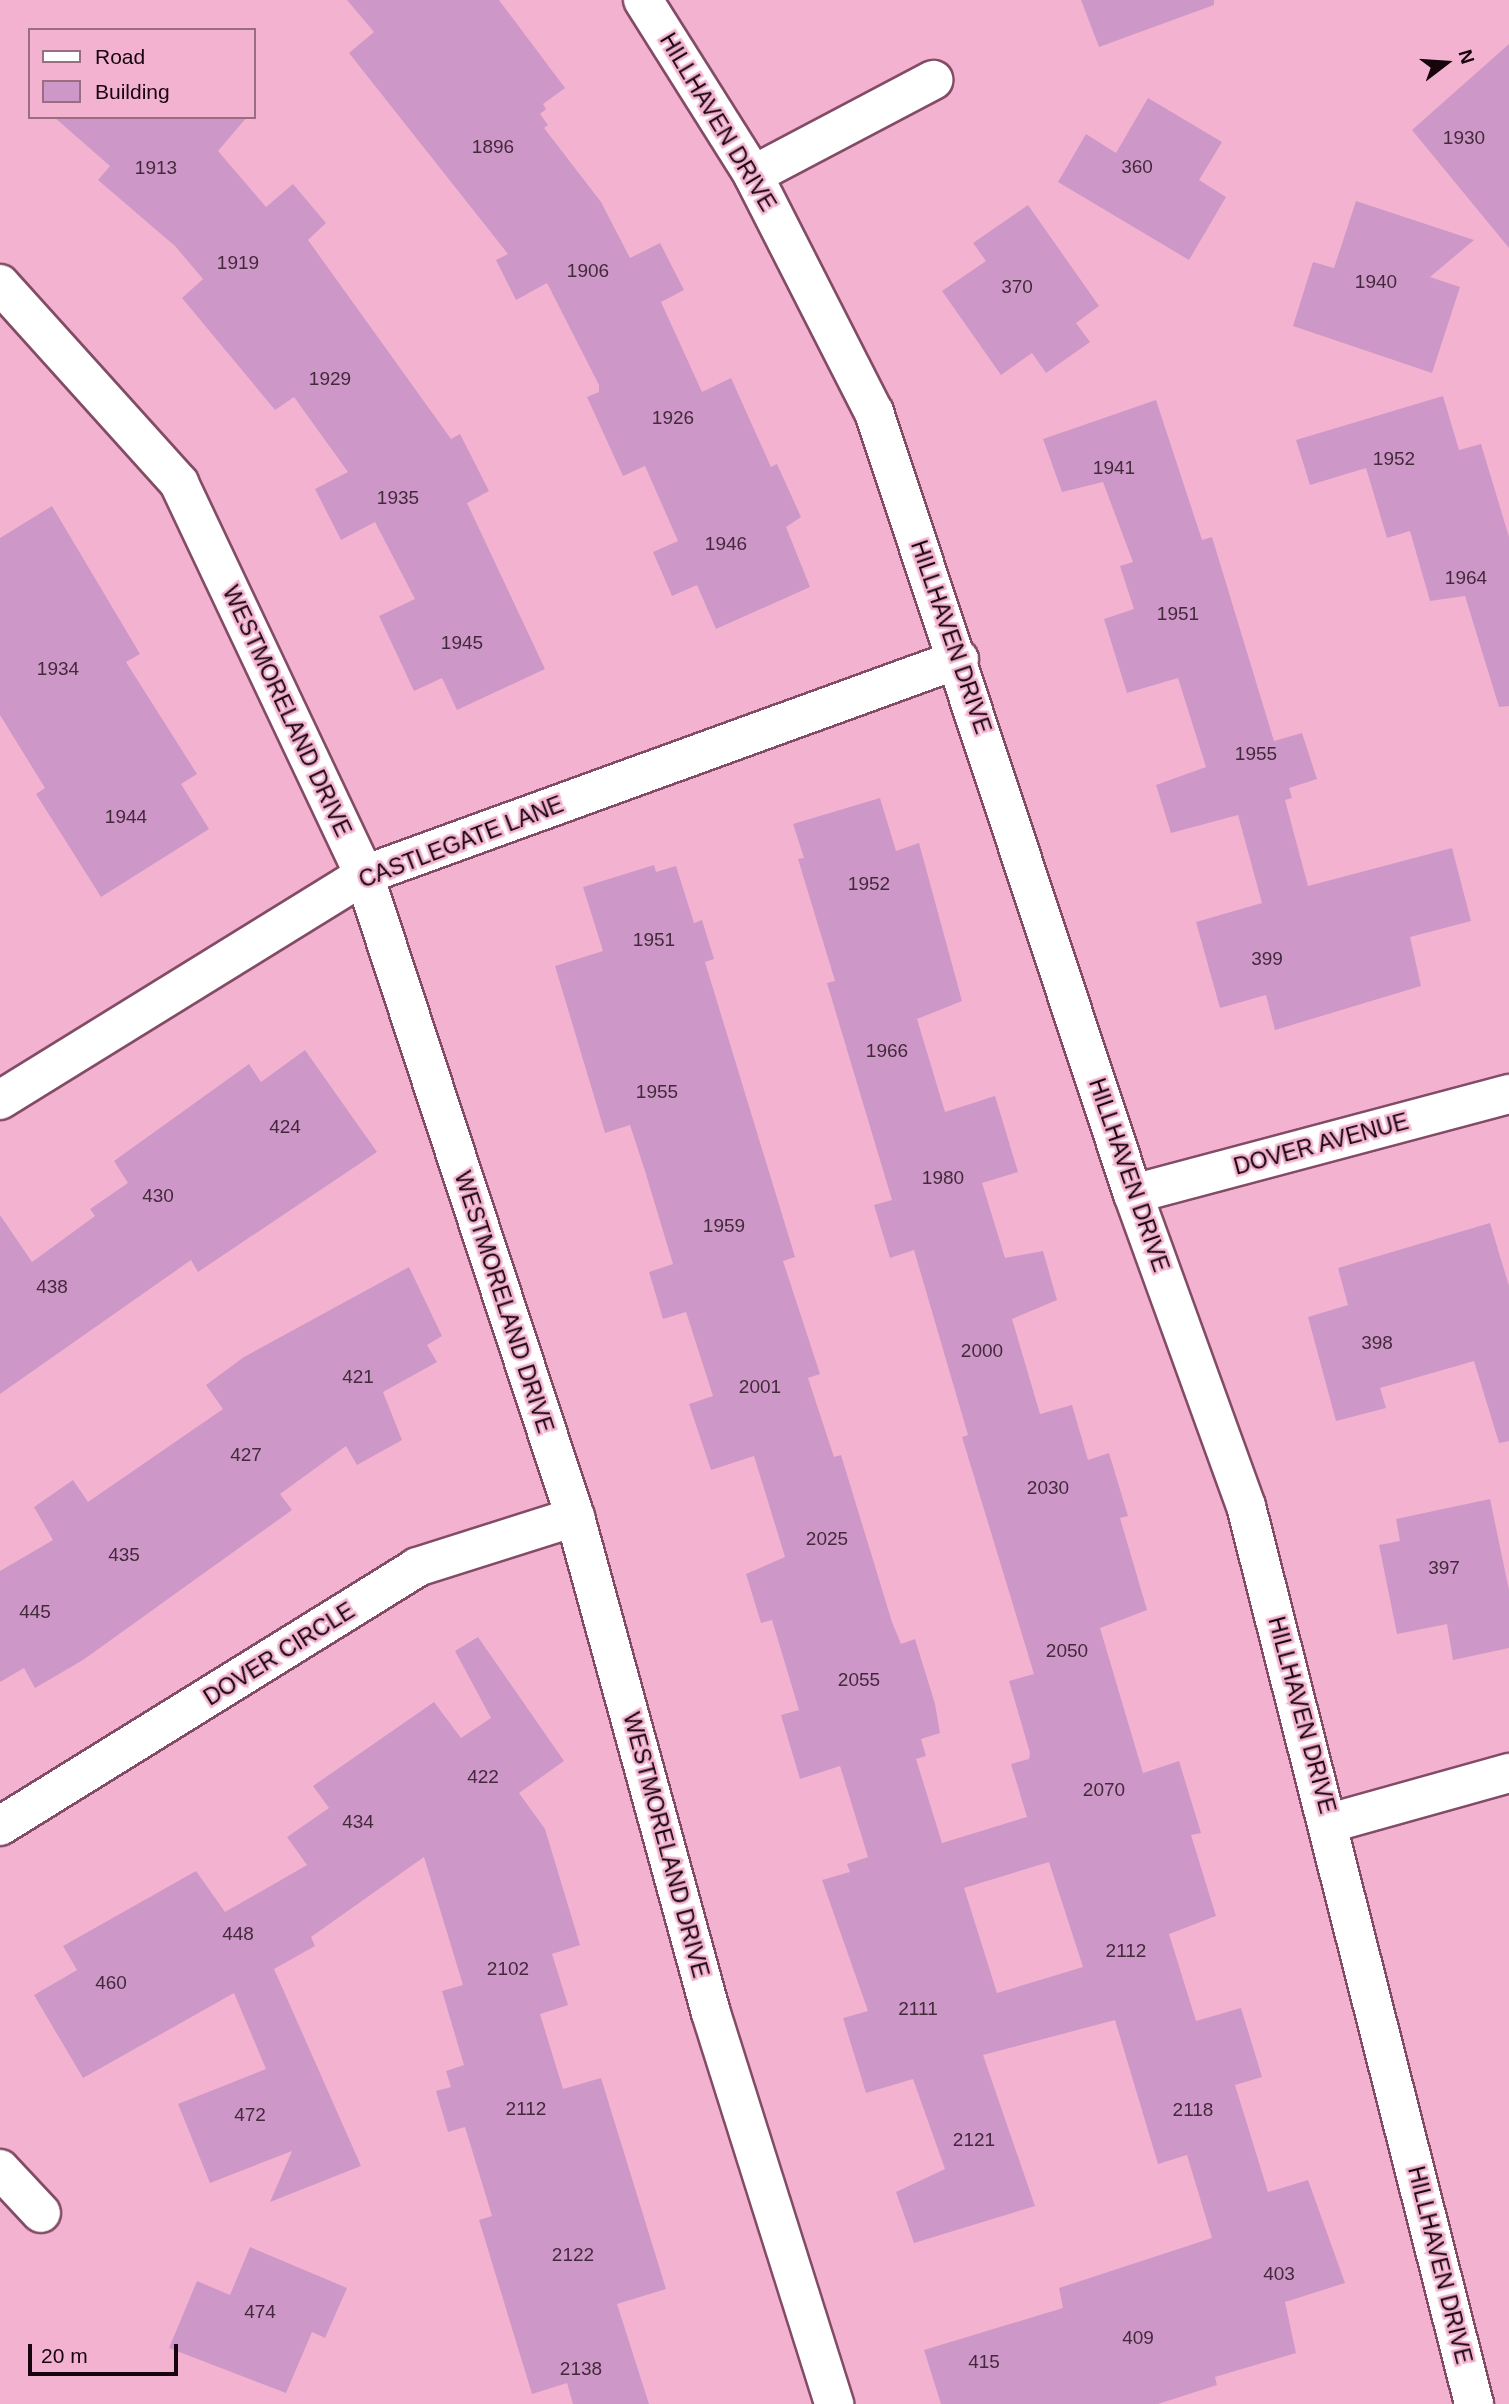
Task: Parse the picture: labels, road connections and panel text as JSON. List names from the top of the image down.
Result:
{
  "streets": {
    "street": [
      "HILLHAVEN DRIVE",
      "WESTMORELAND DRIVE",
      "CASTLEGATE LANE",
      "DOVER AVENUE",
      "DOVER CIRCLE"
    ]
  },
  "crossings": [
    ["HILLHAVEN DRIVE", "CASTLEGATE LANE"],
    ["HILLHAVEN DRIVE", "DOVER AVENUE"],
    ["WESTMORELAND DRIVE", "CASTLEGATE LANE"],
    ["WESTMORELAND DRIVE", "DOVER CIRCLE"]
  ],
  "house_numbers": [
    "1930",
    "1896",
    "360",
    "1913",
    "1919",
    "1906",
    "1940",
    "370",
    "1929",
    "1926",
    "1952",
    "1941",
    "1935",
    "1946",
    "1964",
    "1951",
    "1945",
    "1934",
    "1955",
    "1944",
    "1952",
    "1951",
    "399",
    "1966",
    "1955",
    "424",
    "1980",
    "430",
    "1959",
    "438",
    "398",
    "2000",
    "421",
    "2001",
    "427",
    "2030",
    "2025",
    "435",
    "397",
    "445",
    "2050",
    "2055",
    "422",
    "2070",
    "434",
    "448",
    "2112",
    "2102",
    "460",
    "2111",
    "2112",
    "2118",
    "472",
    "2121",
    "2122",
    "403",
    "474",
    "409",
    "415",
    "2138"
  ],
  "legend": ["Road", "Building"],
  "scale_bar": "20 m",
  "north": "right"
}
